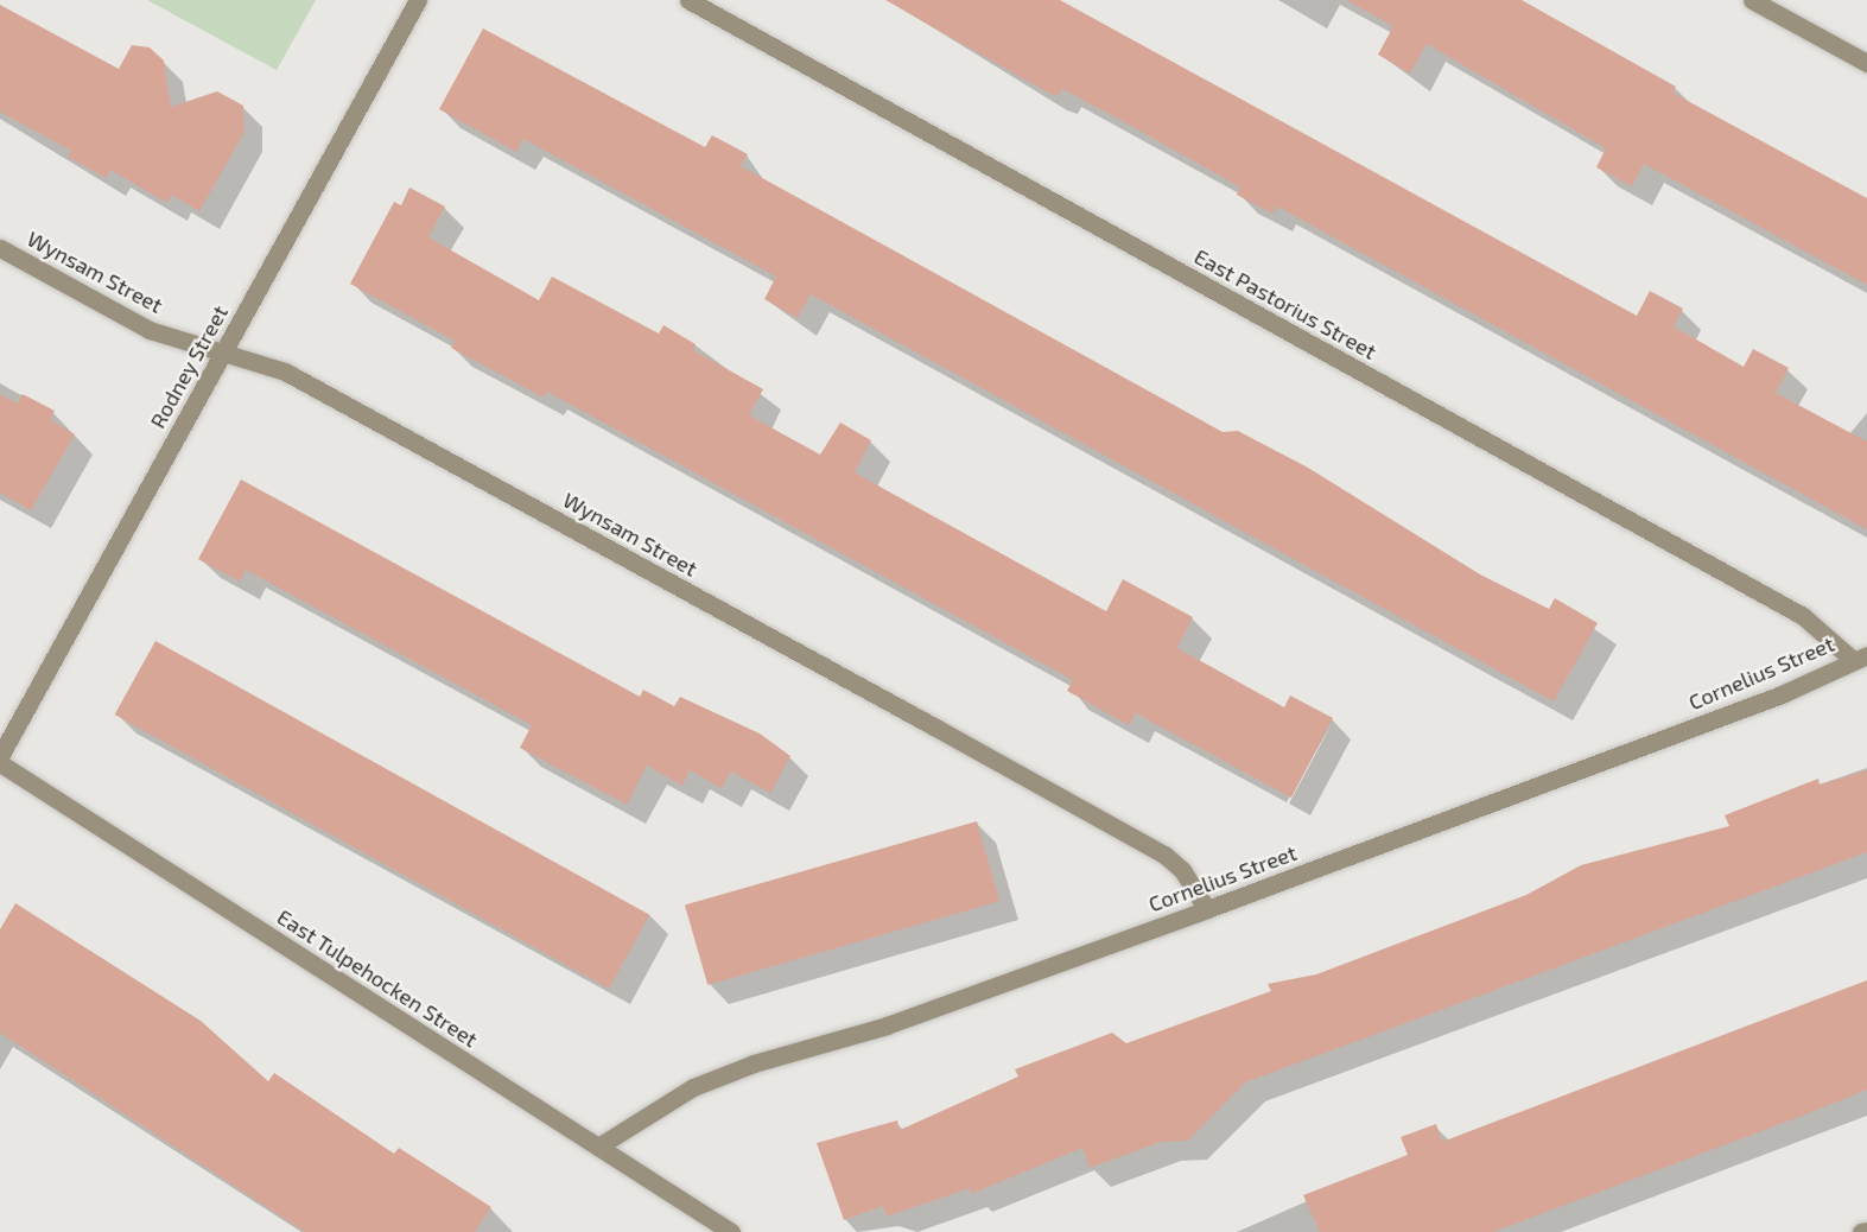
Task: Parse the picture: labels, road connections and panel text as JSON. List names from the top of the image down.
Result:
{
  "streets": {
    "street": [
      "Wynsam Street",
      "East Pastorius Street",
      "Rodney Street",
      "Cornelius Street",
      "East Tulpehocken Street"
    ]
  },
  "crossings": [
    ["Wynsam Street", "Rodney Street"],
    ["Wynsam Street", "Cornelius Street"],
    ["East Pastorius Street", "Cornelius Street"],
    ["Cornelius Street", "East Tulpehocken Street"]
  ]
}
